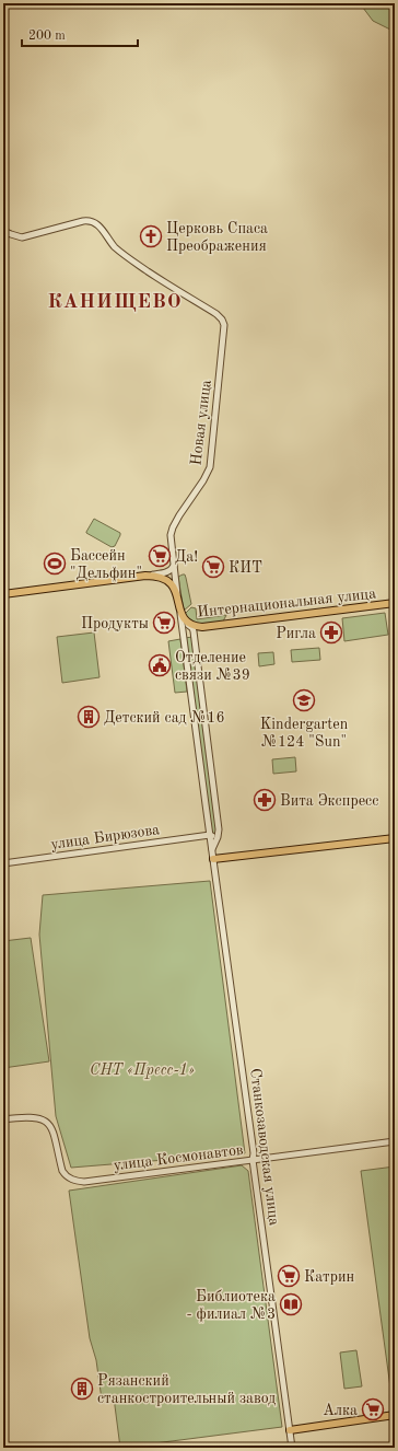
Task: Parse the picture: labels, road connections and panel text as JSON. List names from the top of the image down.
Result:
{
  "streets": {
    "main road": ["Интернациональная улица"],
    "street": [
      "Новая улица",
      "улица Бирюзова",
      "Станкозаводская улица",
      "улица Космонавтов"
    ]
  },
  "crossings": [
    ["Новая улица", "Интернациональная улица"],
    ["Интернациональная улица", "Станкозаводская улица"],
    ["улица Бирюзова", "Станкозаводская улица"],
    ["Станкозаводская улица", "улица Космонавтов"]
  ],
  "districts": ["КАНИЩЕВО"],
  "parks": ["СНТ «Пресс-1»"],
  "places": {
    "church": ["Церковь Спаса Преображения"],
    "supermarket": [
      "Да!",
      "КИТ",
      "Продукты",
      "Катрин",
      "Алка"
    ],
    "sports": ["Бассейн \"Дельфин\""],
    "pharmacy": ["Ригла", "Вита Экспресс"],
    "public building": ["Отделение связи №39"],
    "school or university": ["Kindergarten №124 \"Sun\""],
    "building": ["Детский сад №16", "Рязанский станкостроительный завод"],
    "library": ["Библиотека - филиал №3"]
  },
  "scale_bar": "200 m"
}
